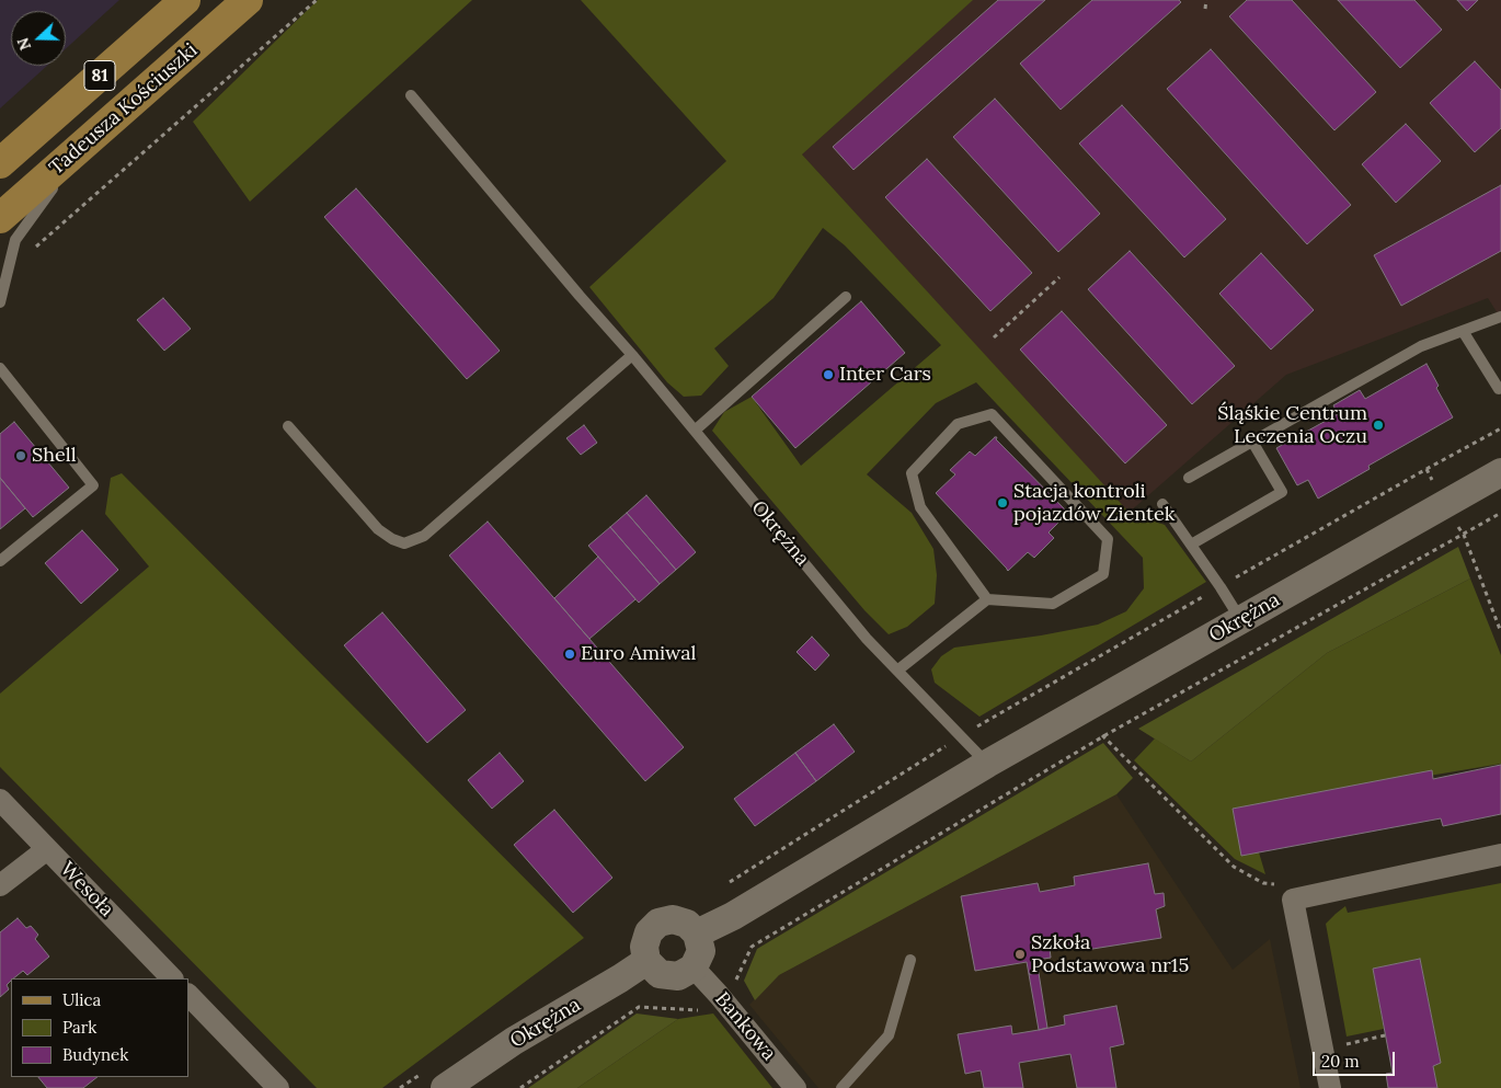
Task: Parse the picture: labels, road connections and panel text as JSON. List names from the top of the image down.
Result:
{
  "streets": {
    "main road": ["81", "Tadeusza Kościuszki"],
    "street": ["Okrężna", "Wesoła", "Bankowa"]
  },
  "crossings": [
    ["Okrężna", "Bankowa"]
  ],
  "places": [
    "Inter Cars",
    "Śląśkie Centrum Leczenia Oczu",
    "Shell",
    "Stacja kontroli pojazdów Zientek",
    "Euro Amiwal",
    "Szkoła Podstawowa nr15"
  ],
  "legend": ["Ulica", "Park", "Budynek"],
  "scale_bar": "20 m",
  "north": "left"
}
